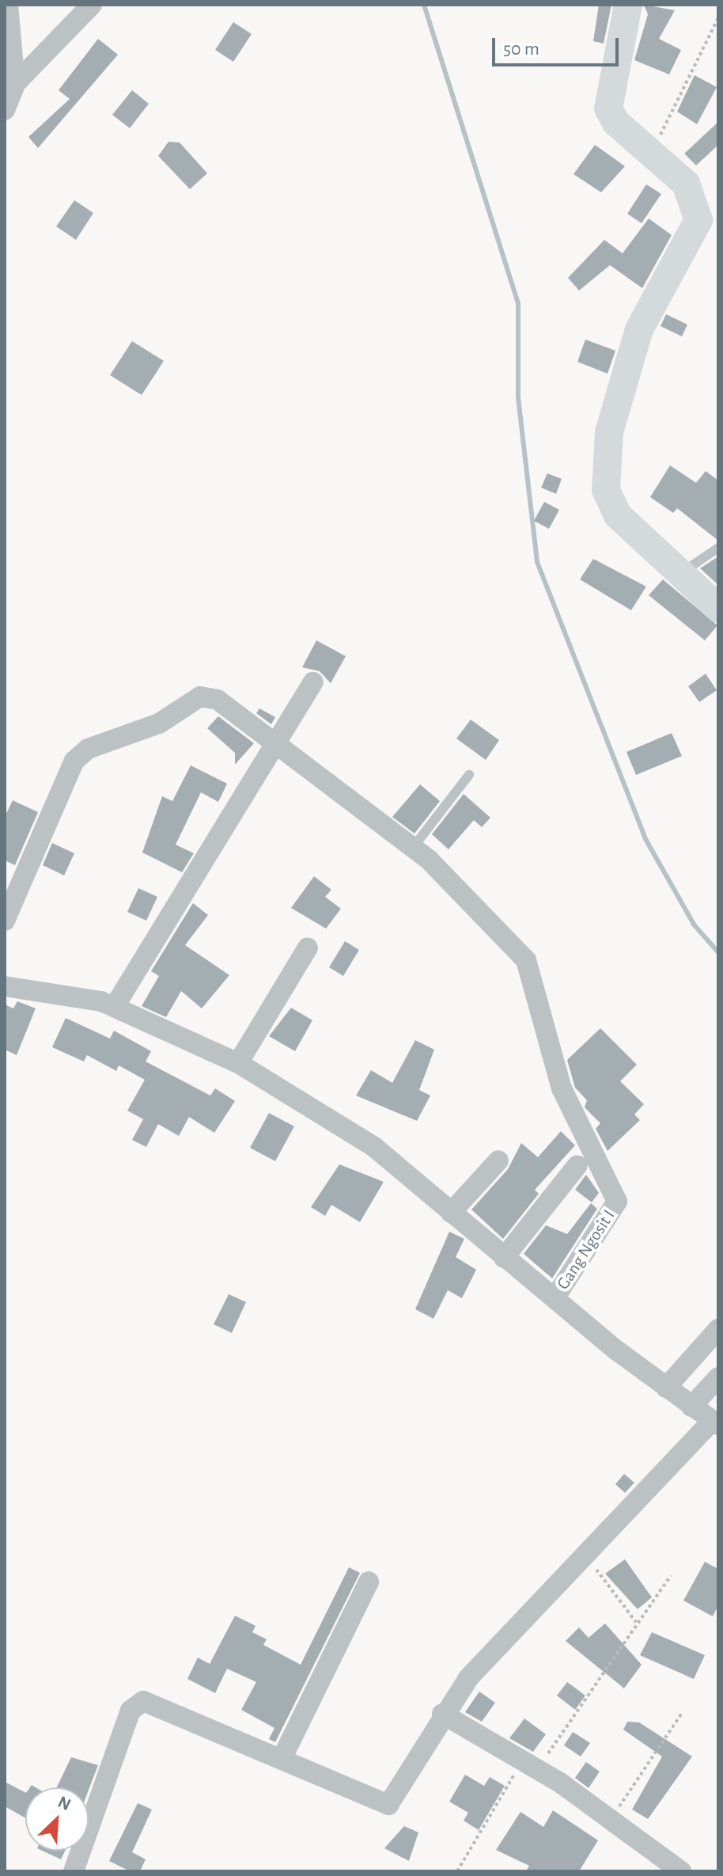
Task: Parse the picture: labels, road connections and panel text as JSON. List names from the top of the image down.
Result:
{
  "streets": {
    "street": ["Gang Ngosit I"]
  },
  "scale_bar": "50 m",
  "north": "top right"
}
